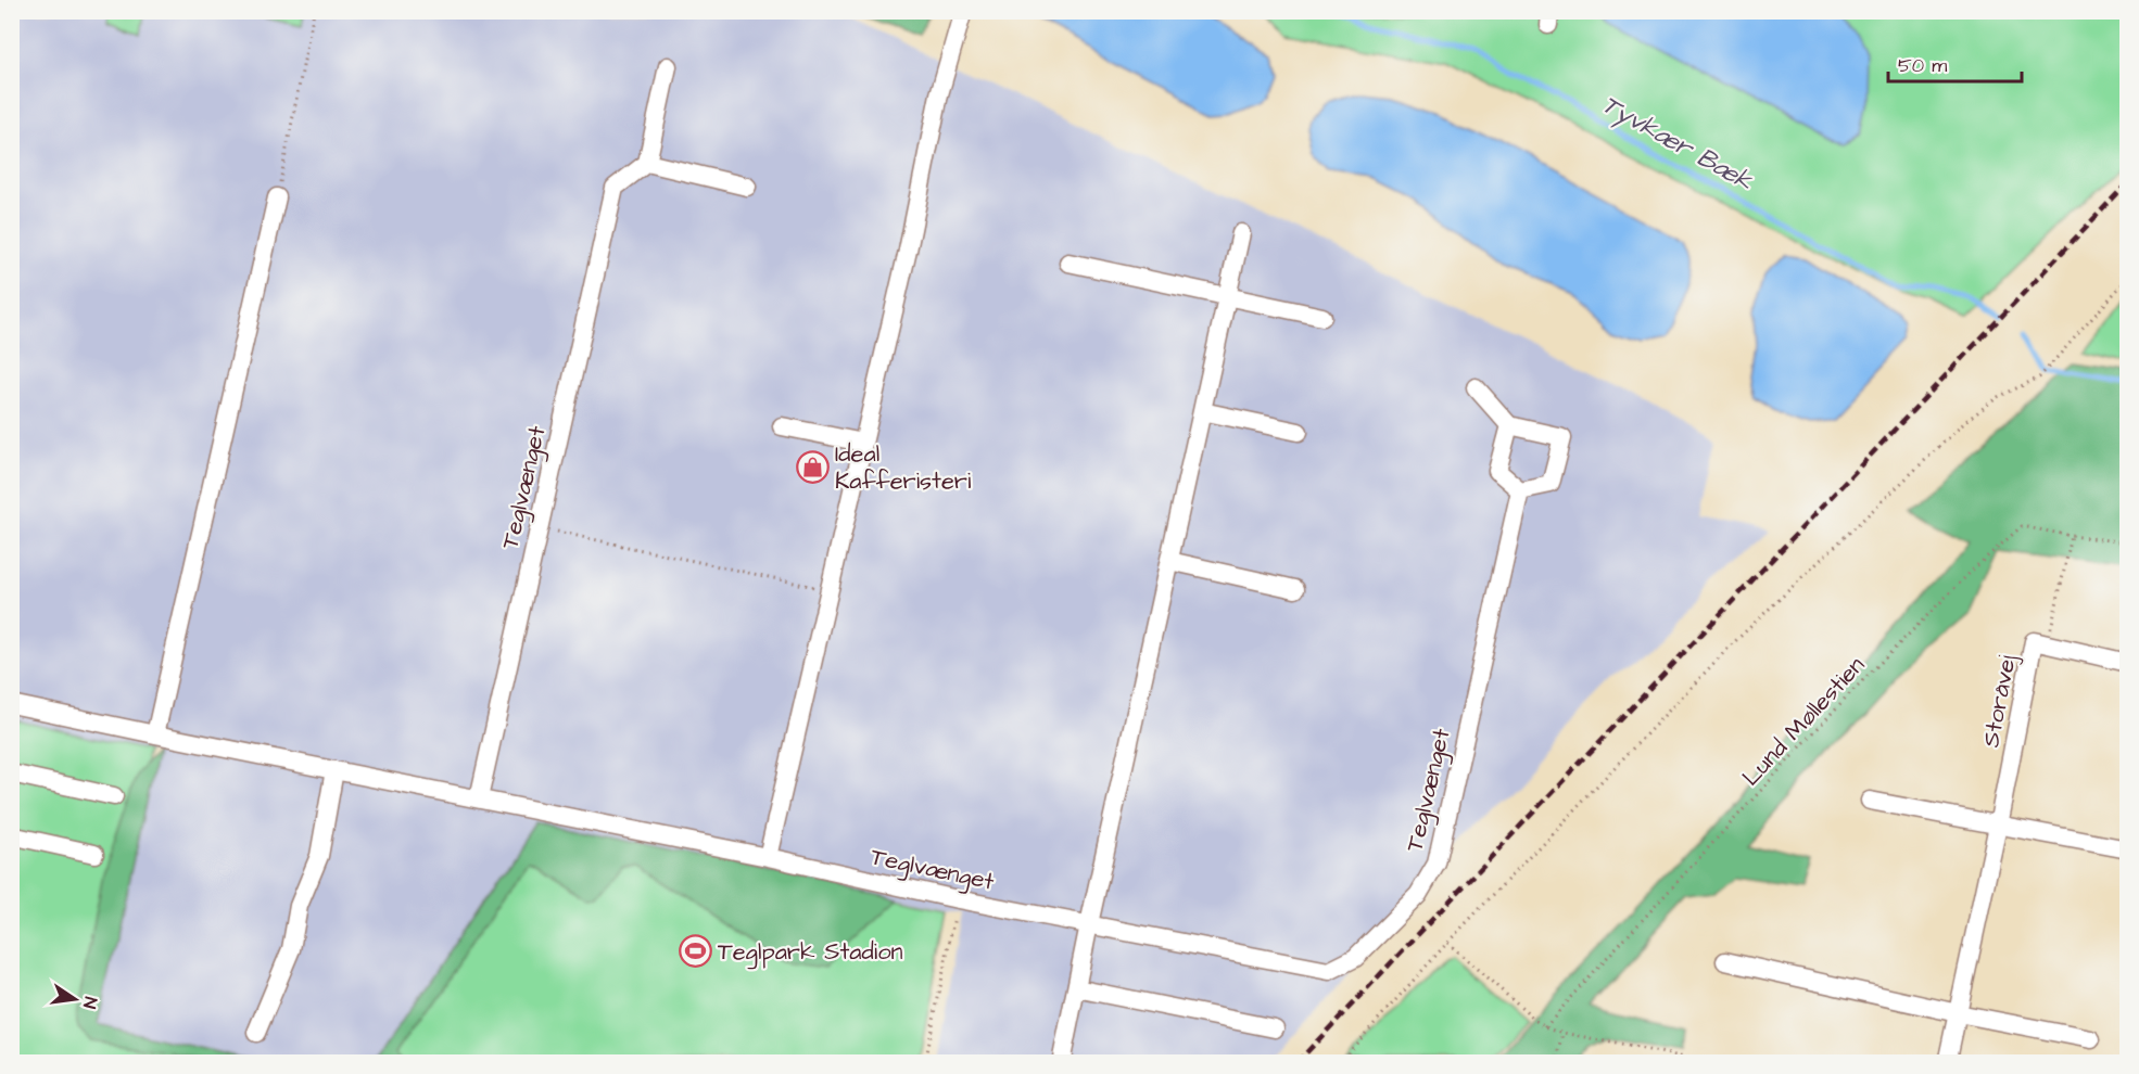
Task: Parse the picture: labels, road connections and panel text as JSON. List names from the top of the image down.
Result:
{
  "streets": {
    "street": ["Teglvænget", "Storåvej"],
    "path": ["Lund Møllestien"]
  },
  "water": ["Tyvkær Bæk"],
  "places": {
    "shop": ["Ideal Kafferisteri"],
    "sports": ["Teglpark Stadion"]
  },
  "scale_bar": "50 m",
  "north": "right"
}
